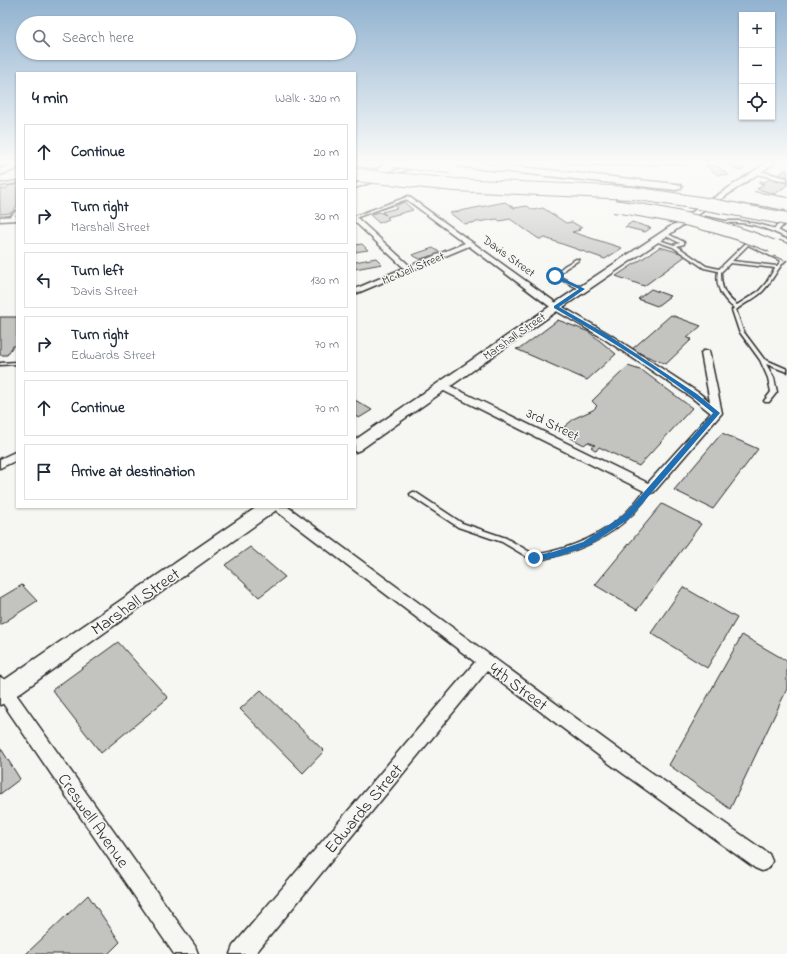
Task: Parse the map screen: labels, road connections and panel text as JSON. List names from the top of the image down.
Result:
{
  "streets": {
    "street": [
      "Davis Street",
      "Mc Neil Street",
      "Marshall Street",
      "3rd Street",
      "4th Street",
      "Edwards Street",
      "Creswell Avenue"
    ]
  },
  "crossings": [
    ["Davis Street", "Mc Neil Street"],
    ["Davis Street", "Marshall Street"],
    ["Marshall Street", "3rd Street"],
    ["Marshall Street", "Creswell Avenue"],
    ["4th Street", "Edwards Street"]
  ],
  "page": {
    "map_buttons": ["+", "−"],
    "search": "Search here",
    "heading": ["4 min", "Walk · 320 m"],
    "list": [
      ["Continue", "20 m"],
      ["Turn right", "Marshall Street", "30 m"],
      ["Turn left", "Davis Street", "130 m"],
      ["Turn right", "Edwards Street", "70 m"],
      ["Continue", "70 m"],
      "Arrive at destination"
    ]
  }
}
